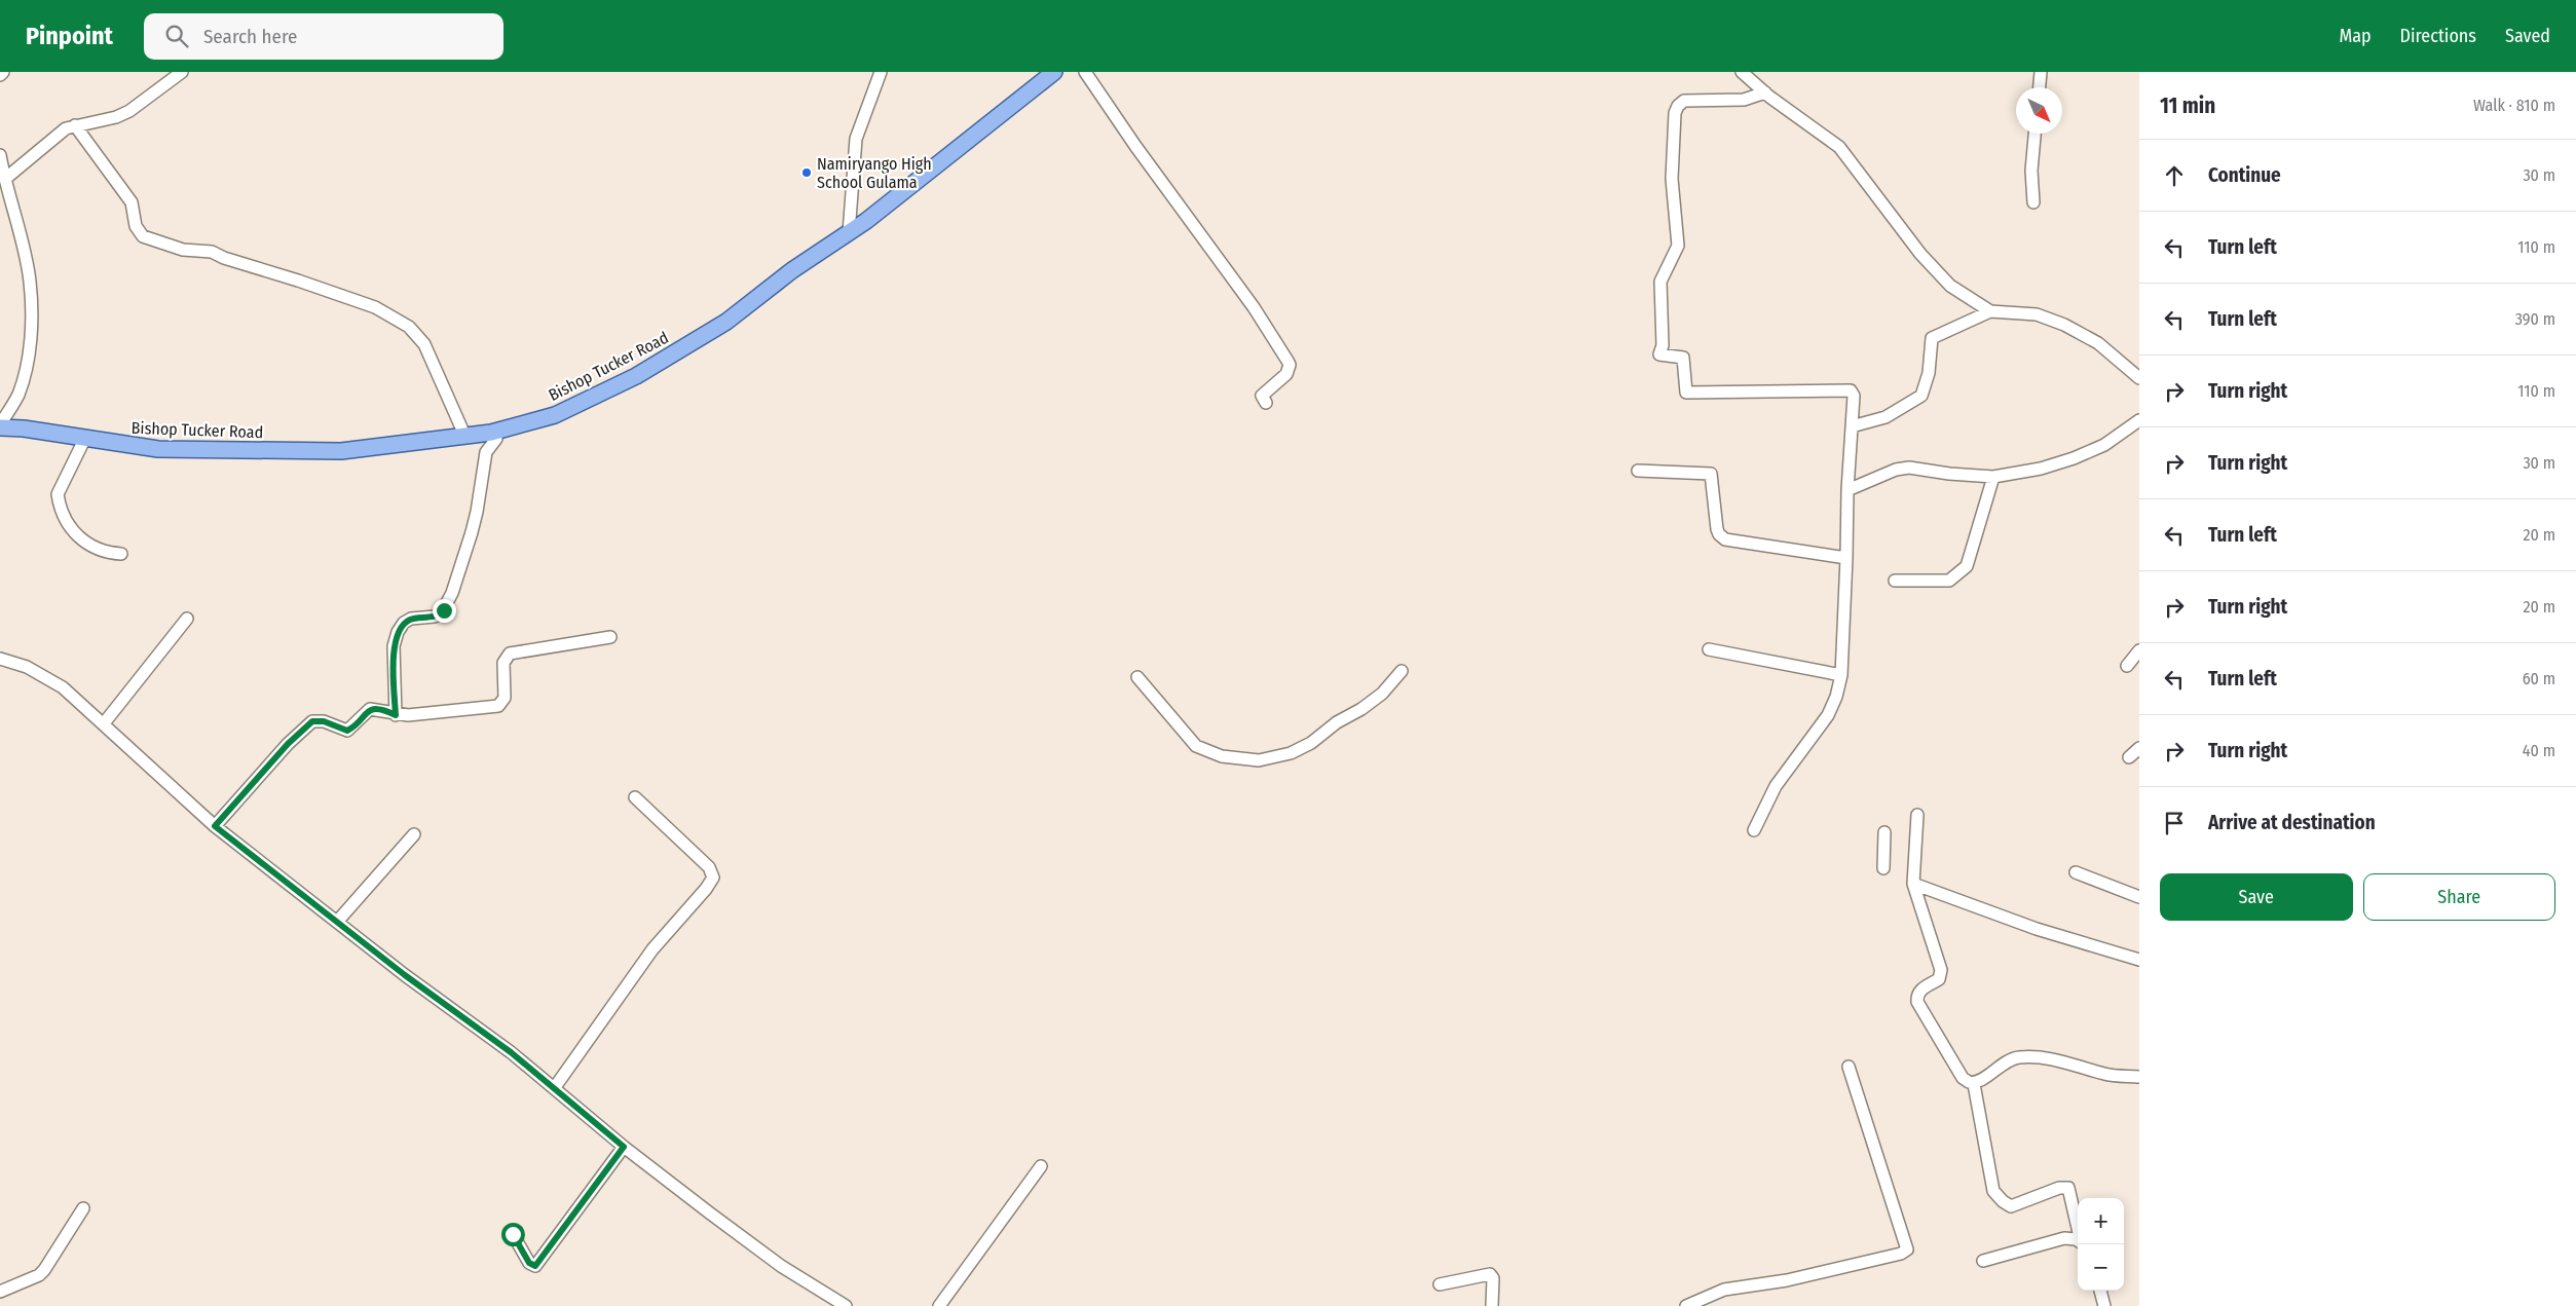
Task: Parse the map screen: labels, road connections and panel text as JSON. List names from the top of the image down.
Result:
{
  "streets": {
    "main road": ["Bishop Tucker Road"]
  },
  "places": ["Namiryango High School Gulama"],
  "north": "bottom right",
  "page": {
    "header": "Pinpoint",
    "search": "Search here",
    "nav": ["Map", "Directions", "Saved"],
    "heading": ["11 min", "Walk · 810 m"],
    "list": [
      ["Continue", "30 m"],
      ["Turn left", "110 m"],
      ["Turn left", "390 m"],
      ["Turn right", "110 m"],
      ["Turn right", "30 m"],
      ["Turn left", "20 m"],
      ["Turn right", "20 m"],
      ["Turn left", "60 m"],
      ["Turn right", "40 m"],
      "Arrive at destination"
    ],
    "buttons": ["Save", "Share"],
    "map_buttons": ["+", "−"]
  }
}
